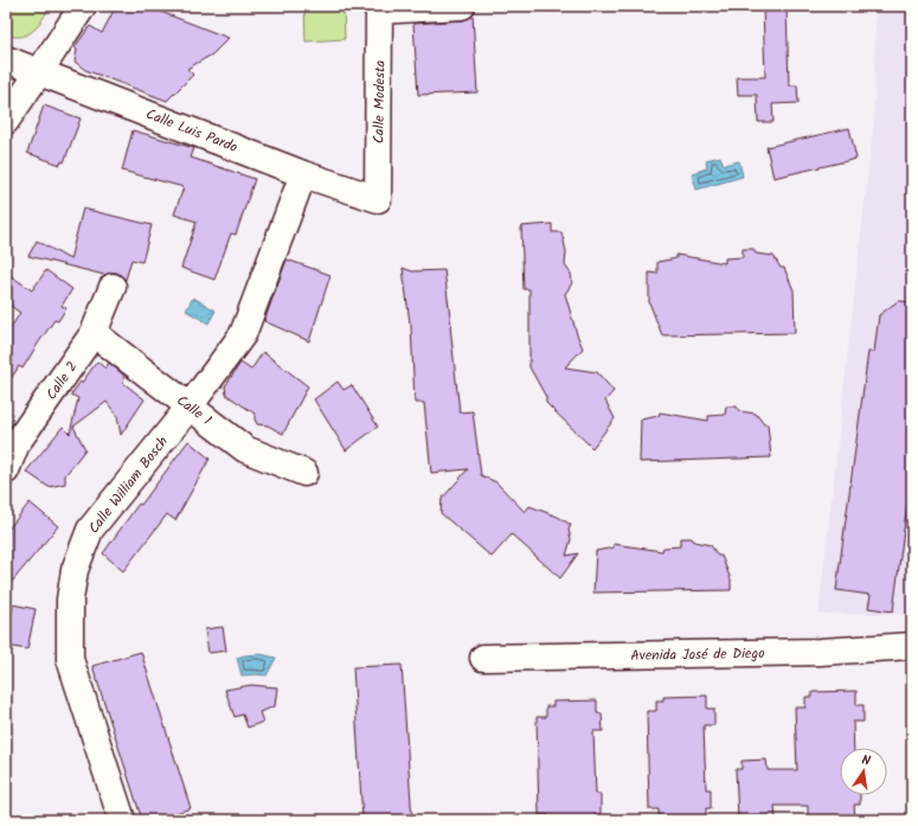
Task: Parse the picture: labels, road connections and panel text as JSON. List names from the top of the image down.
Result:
{
  "streets": {
    "street": [
      "Calle Modesta",
      "Calle Luis Pardo",
      "Calle 2",
      "Calle 1",
      "Calle William Bosch",
      "Avenida José de Diego"
    ]
  },
  "crossings": [
    ["Calle Modesta", "Calle Luis Pardo"],
    ["Calle Luis Pardo", "Calle William Bosch"],
    ["Calle 2", "Calle 1"],
    ["Calle 1", "Calle William Bosch"]
  ],
  "north": "top"
}
